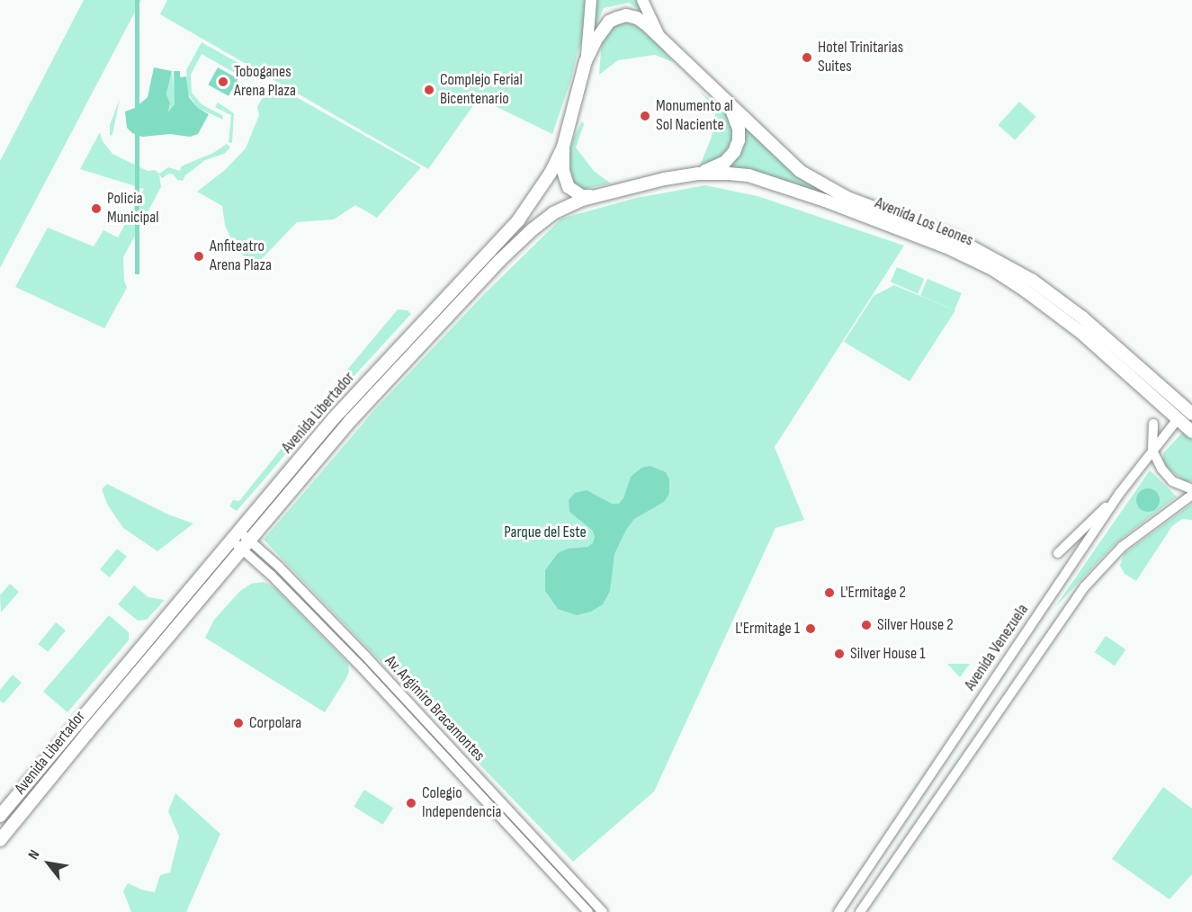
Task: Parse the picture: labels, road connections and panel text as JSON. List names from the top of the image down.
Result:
{
  "streets": {
    "main road": ["Avenida Los Leones", "Avenida Libertador", "Avenida Venezuela"],
    "street": ["Av. Argimiro Bracamontes"]
  },
  "crossings": [
    ["Avenida Los Leones", "Avenida Libertador"],
    ["Avenida Los Leones", "Avenida Venezuela"],
    ["Avenida Libertador", "Av. Argimiro Bracamontes"]
  ],
  "parks": ["Parque del Este"],
  "places": [
    "Hotel Trinitarias Suites",
    "Toboganes Arena Plaza",
    "Complejo Ferial Bicentenario",
    "Monumento al Sol Naciente",
    "Policia Municipal",
    "Anfiteatro Arena Plaza",
    "L'Ermitage 2",
    "Silver House 2",
    "L'Ermitage 1",
    "Silver House 1",
    "Corpolara",
    "Colegio Independencia"
  ],
  "north": "top left"
}
